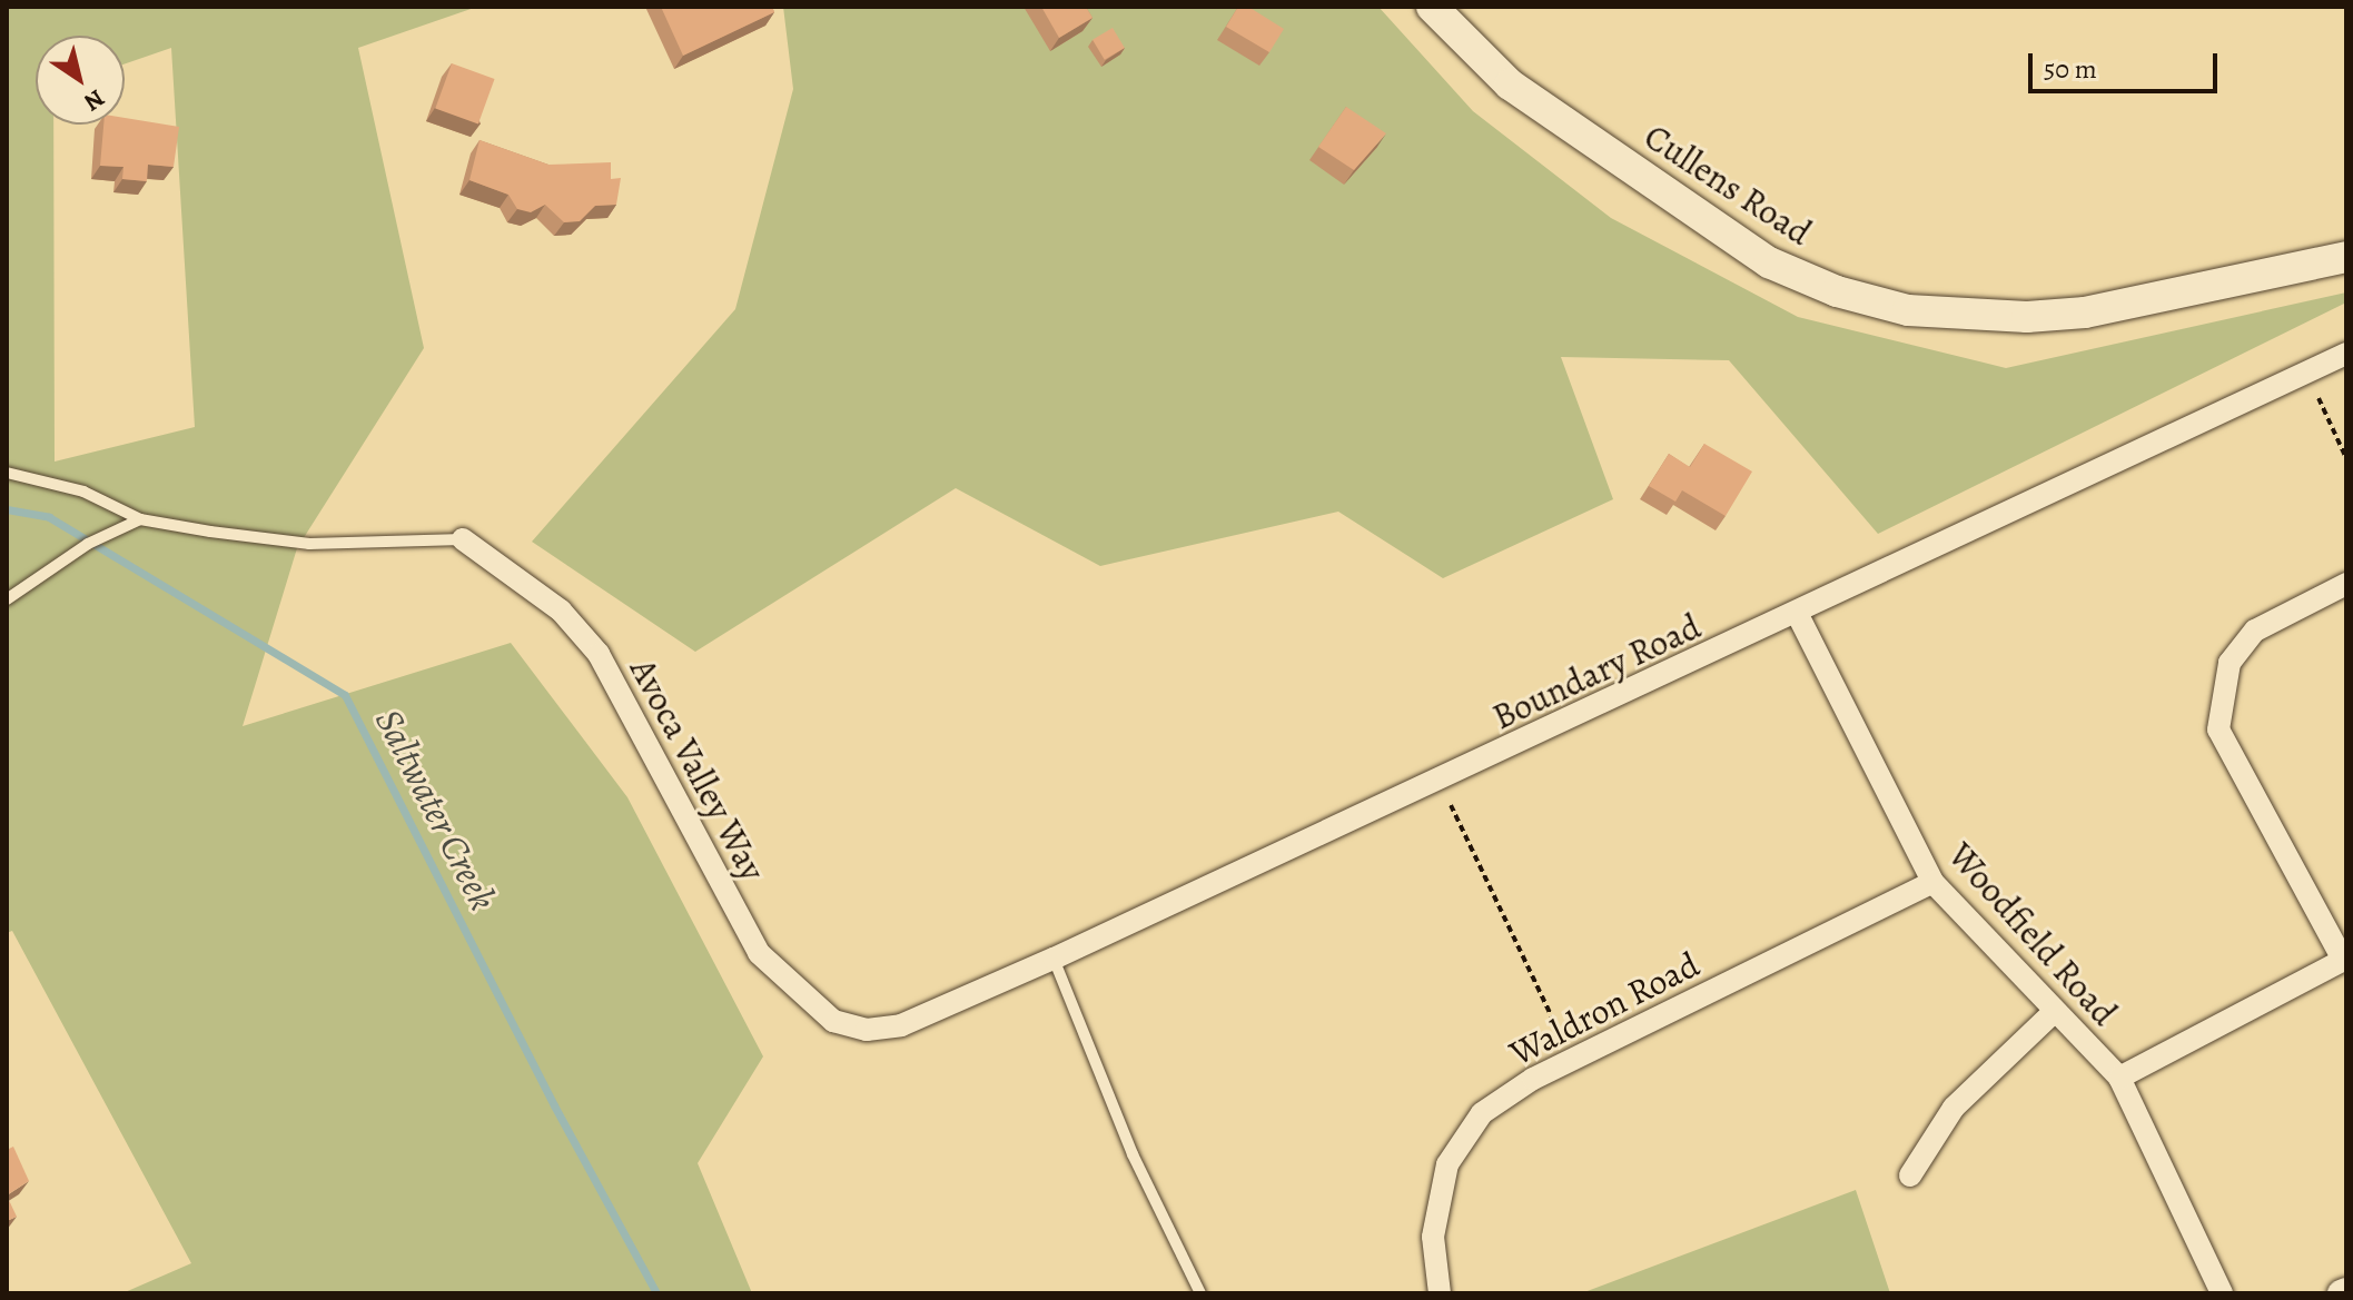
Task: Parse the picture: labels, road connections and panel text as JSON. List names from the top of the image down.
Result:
{
  "streets": {
    "main road": ["Cullens Road"],
    "street": [
      "Boundary Road",
      "Avoca Valley Way",
      "Woodfield Road",
      "Waldron Road"
    ]
  },
  "crossings": [
    ["Boundary Road", "Avoca Valley Way"],
    ["Boundary Road", "Woodfield Road"],
    ["Woodfield Road", "Waldron Road"]
  ],
  "water": ["Saltwater Creek"],
  "scale_bar": "50 m",
  "north": "bottom right"
}
